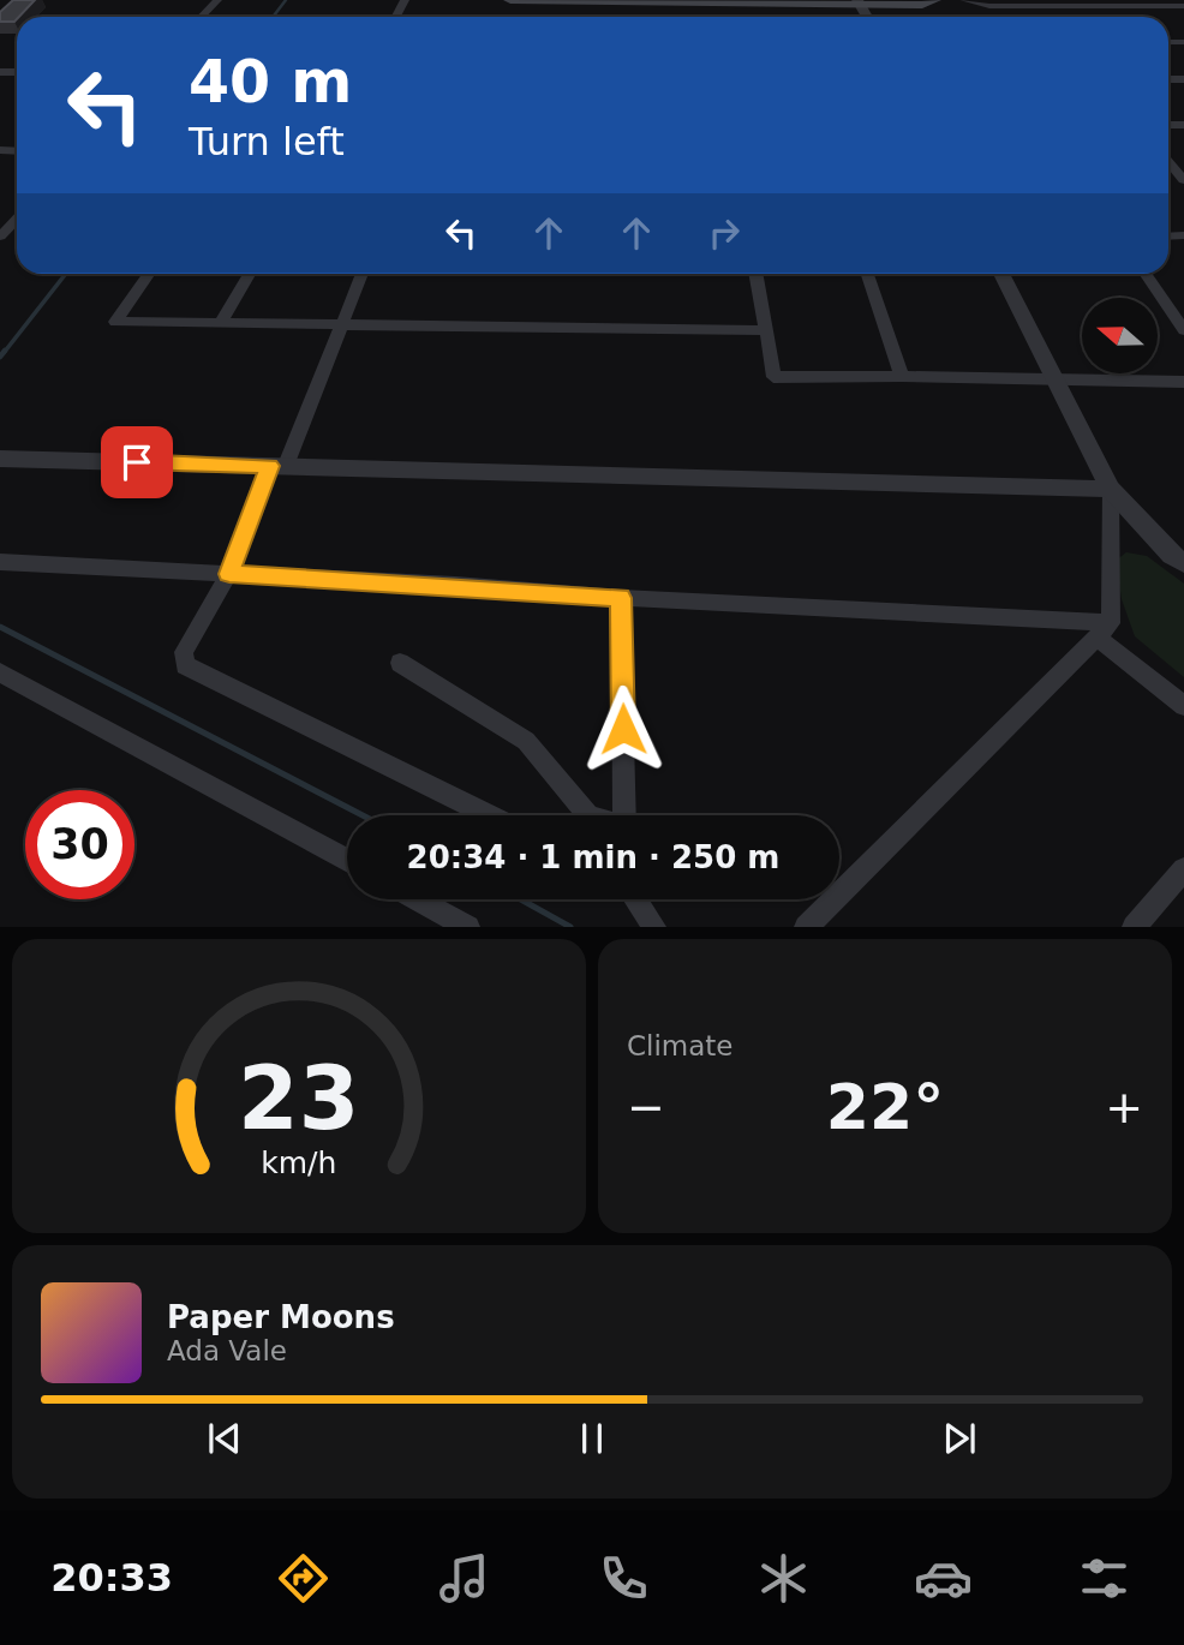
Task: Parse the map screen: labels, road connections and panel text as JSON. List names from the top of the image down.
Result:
{
  "north": "left",
  "page": {
    "turn": ["40 m", "Turn left"],
    "limit": "30",
    "trip": "20:34 · 1 min · 250 m",
    "tile": "Climate",
    "heat": ["−", "22°", "+"],
    "song": ["Paper Moons", "Ada Vale"],
    "tabs": "20:33",
    "gauge": ["23", "km/h"]
  }
}
